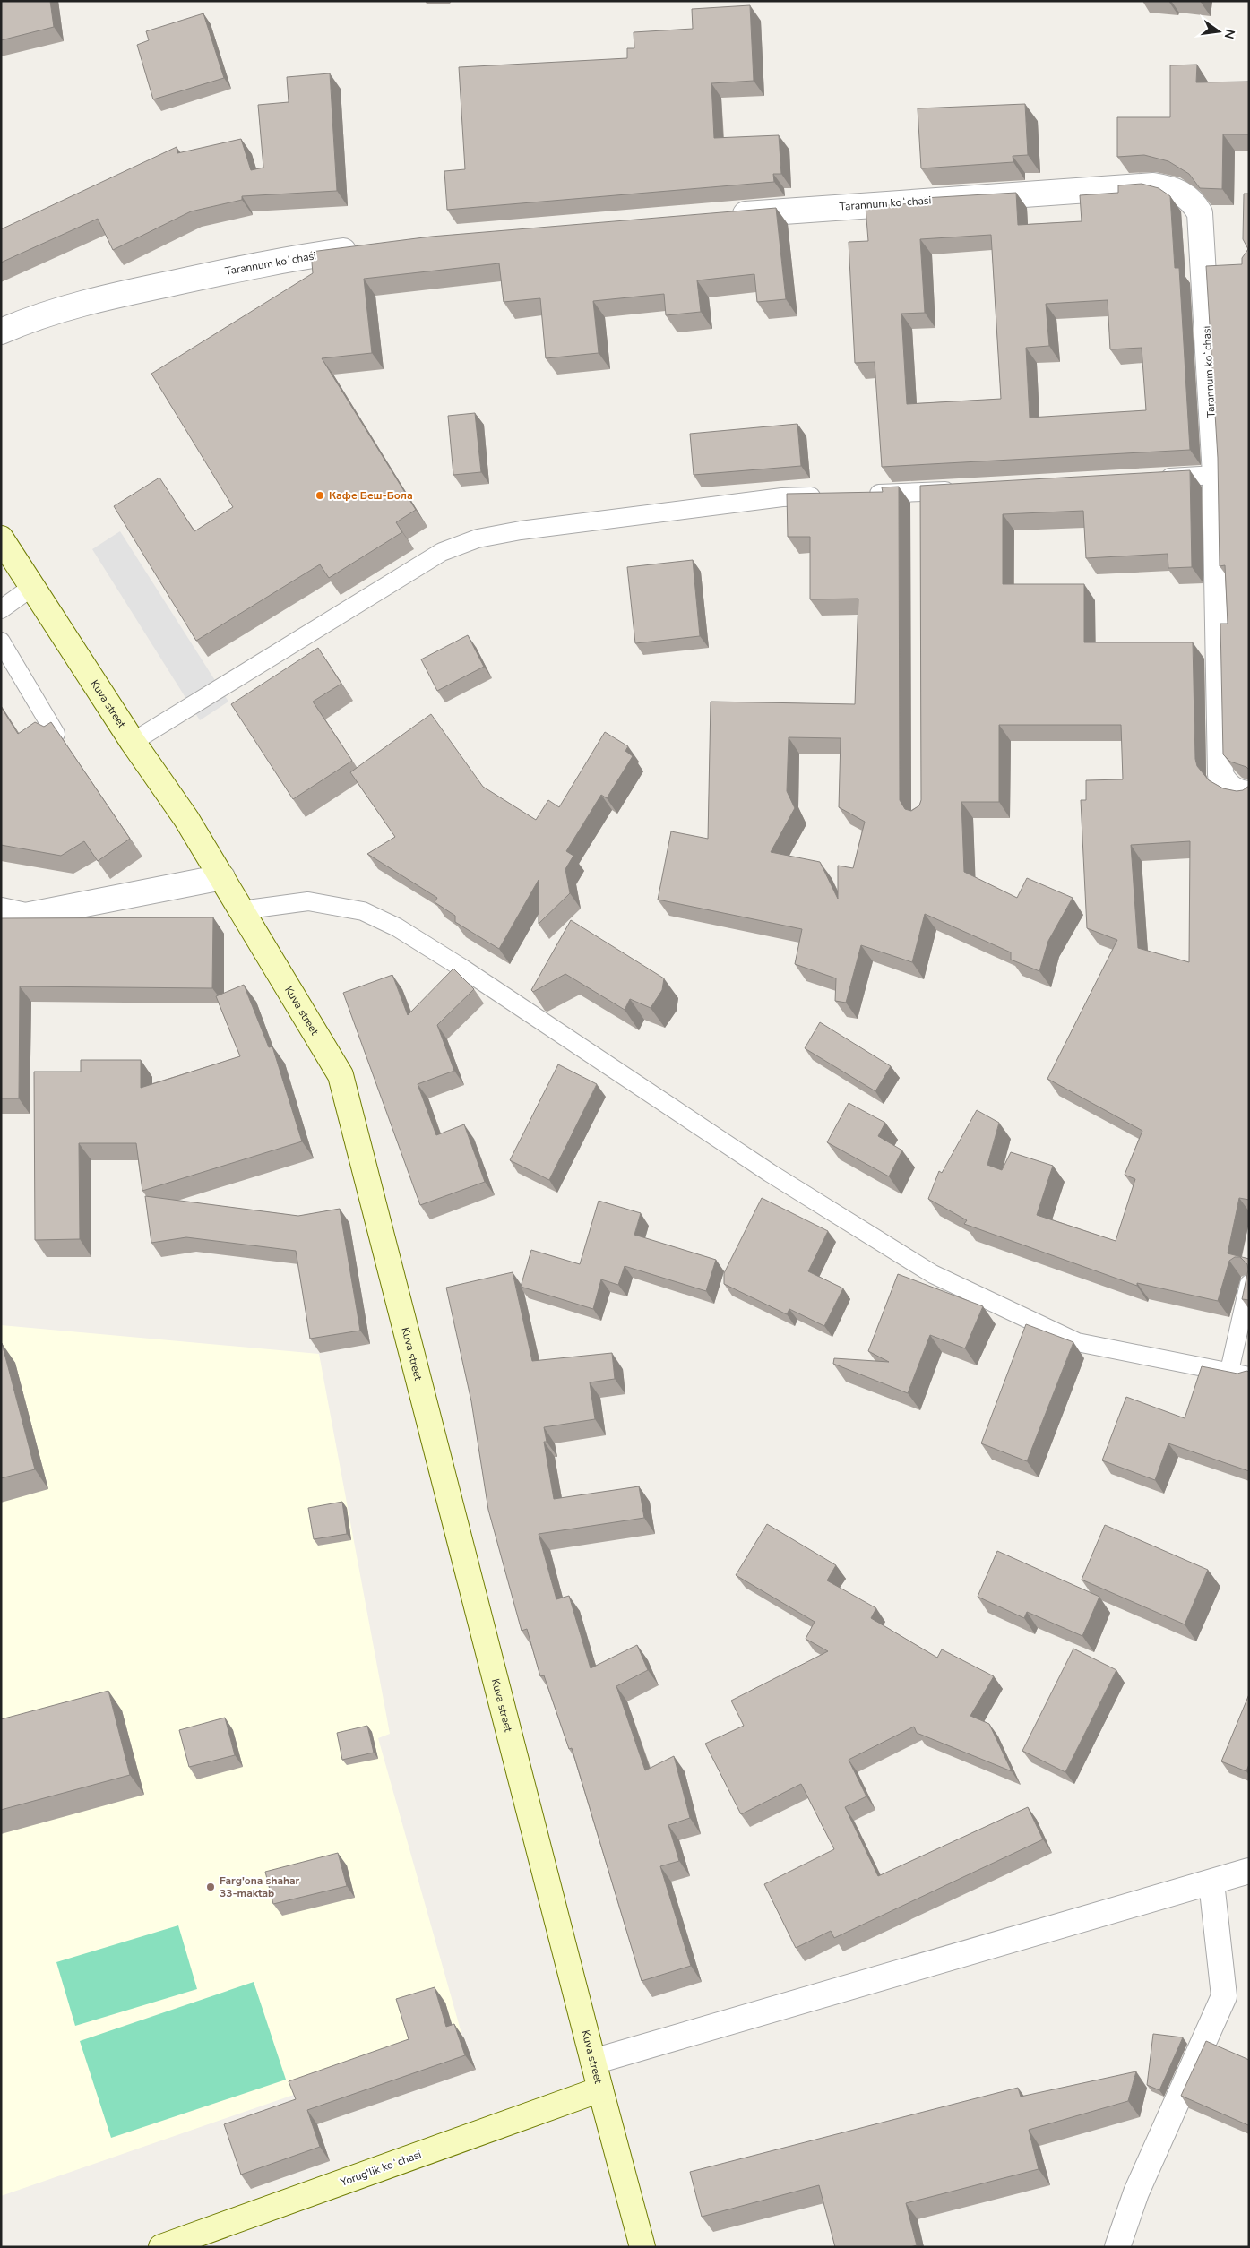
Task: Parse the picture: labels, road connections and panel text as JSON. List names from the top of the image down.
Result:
{
  "streets": {
    "main road": ["Kuva street", "Yorug'lik koʻchasi"],
    "street": ["Tarannum koʻchasi"]
  },
  "crossings": [
    ["Kuva street", "Yorug'lik koʻchasi"]
  ],
  "places": ["Кафе Беш-Бола", "Farg'ona shahar 33-maktab"],
  "north": "right"
}
